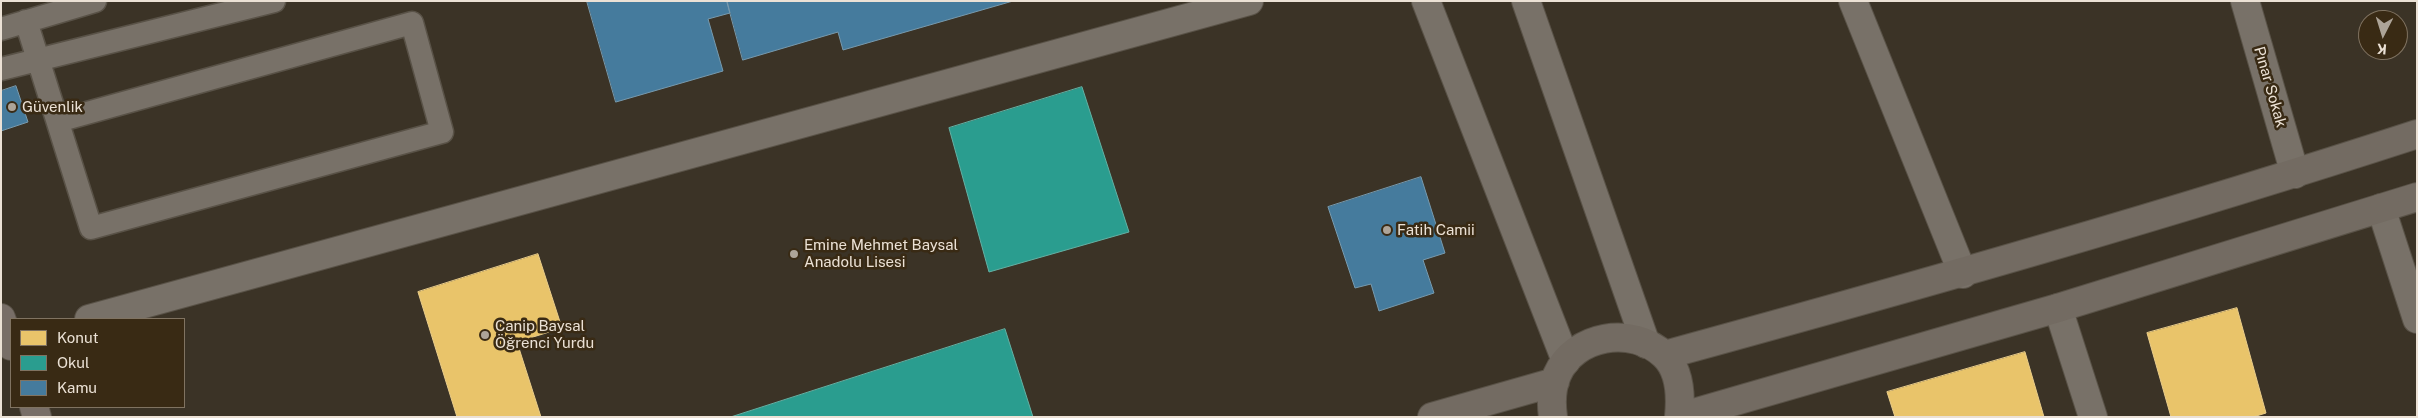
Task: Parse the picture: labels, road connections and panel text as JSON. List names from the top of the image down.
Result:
{
  "streets": {
    "street": ["Pınar Sokak"]
  },
  "places": [
    "Güvenlik",
    "Fatih Camii",
    "Emine Mehmet Baysal Anadolu Lisesi",
    "Canip Baysal Öğrenci Yurdu"
  ],
  "legend": ["Konut", "Okul", "Kamu"],
  "north": "bottom"
}
